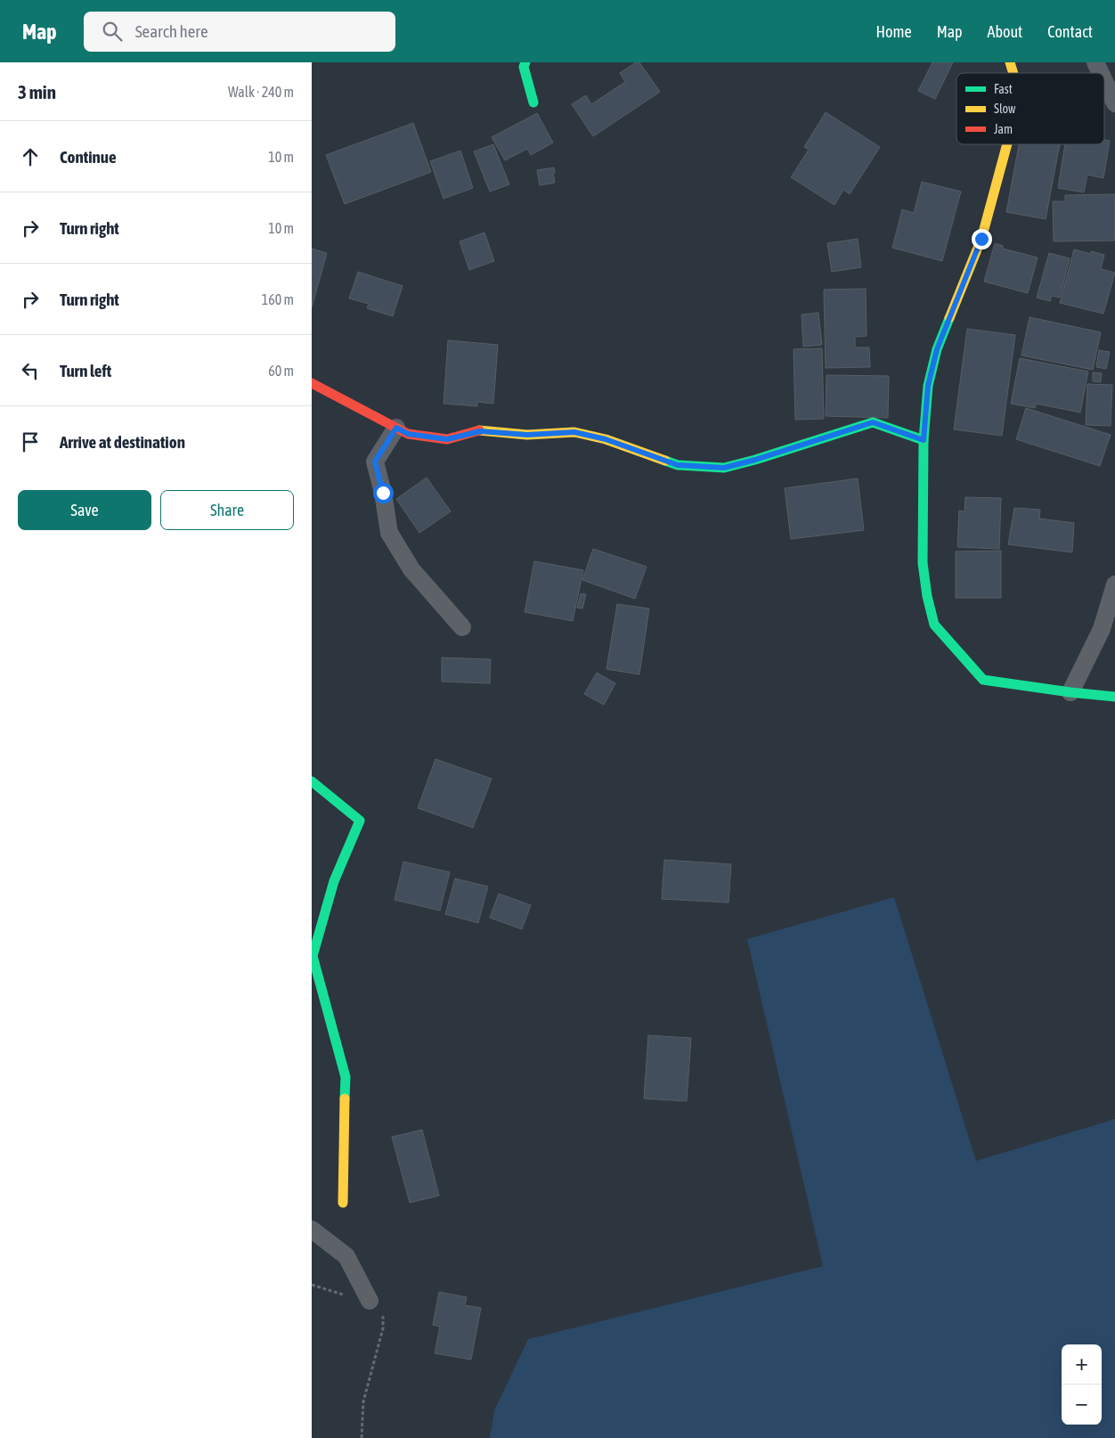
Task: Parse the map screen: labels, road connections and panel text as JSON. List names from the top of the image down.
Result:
{
  "legend": ["Fast", "Slow", "Jam"],
  "page": {
    "header": "Map",
    "search": "Search here",
    "nav": [
      "Home",
      "Map",
      "About",
      "Contact"
    ],
    "heading": ["3 min", "Walk · 240 m"],
    "list": [
      ["Continue", "10 m"],
      ["Turn right", "10 m"],
      ["Turn right", "160 m"],
      ["Turn left", "60 m"],
      "Arrive at destination"
    ],
    "buttons": ["Save", "Share"],
    "map_buttons": ["+", "−"]
  }
}
